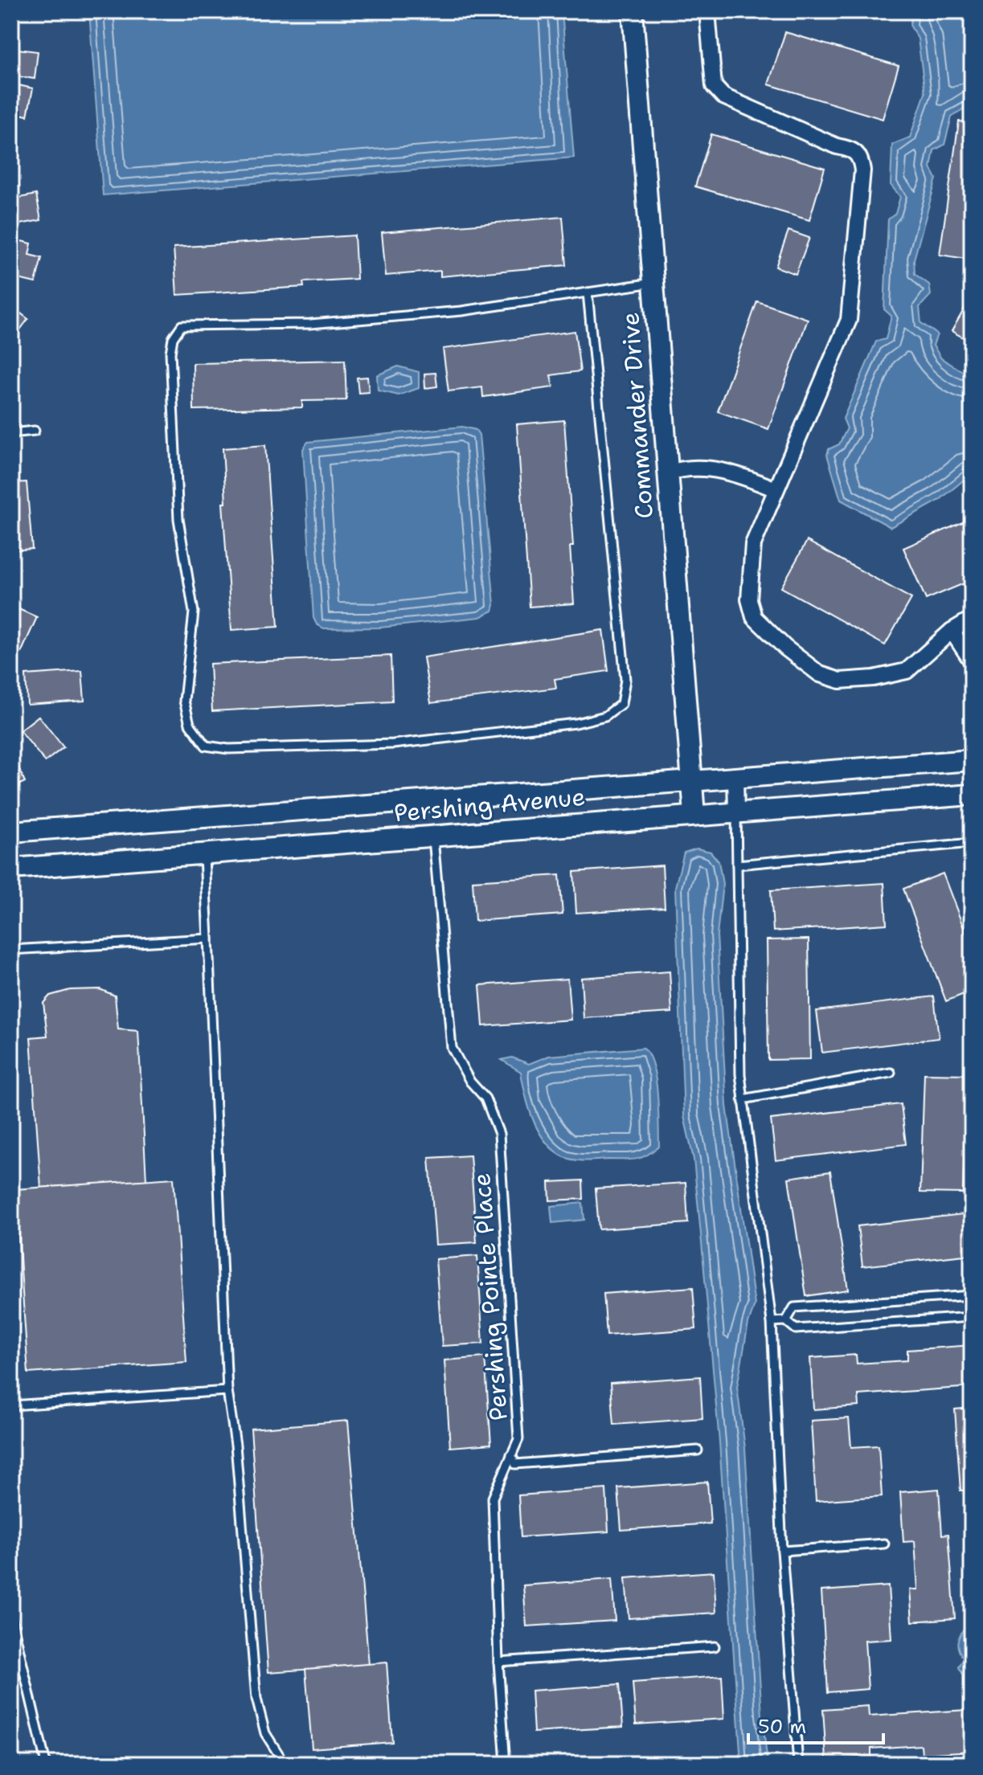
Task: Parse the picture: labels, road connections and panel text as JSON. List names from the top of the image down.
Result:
{
  "streets": {
    "street": ["Commander Drive", "Pershing Avenue"],
    "lane": ["Pershing Pointe Place"]
  },
  "crossings": [
    ["Commander Drive", "Pershing Avenue"],
    ["Pershing Avenue", "Pershing Pointe Place"]
  ],
  "scale_bar": "50 m"
}
